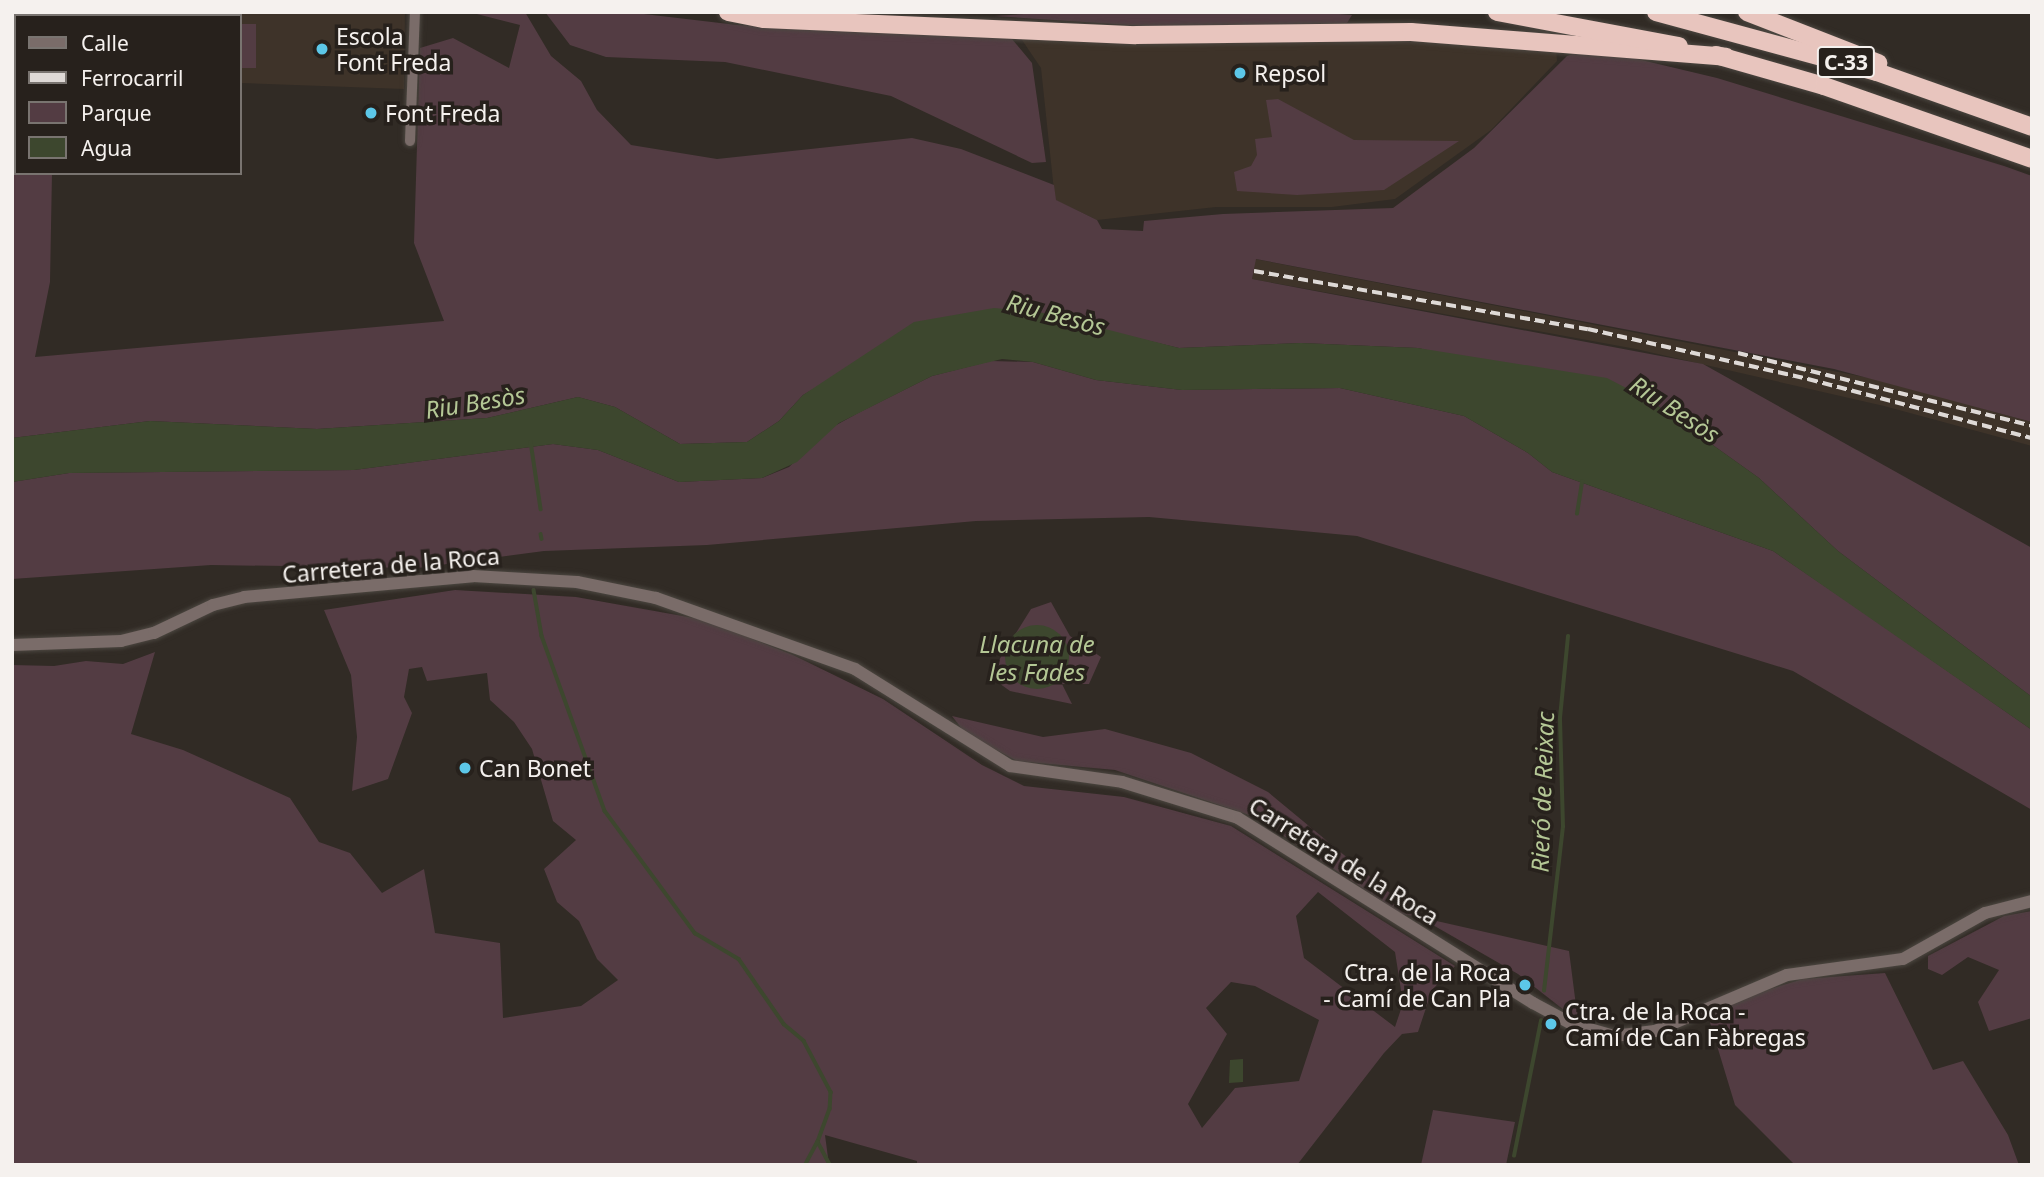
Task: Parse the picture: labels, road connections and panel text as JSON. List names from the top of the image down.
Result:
{
  "streets": {
    "highway": ["C-33"],
    "street": ["Carretera de la Roca"]
  },
  "water": ["Riu Besòs", "Llacuna de les Fades", "Rieró de Reixac"],
  "places": [
    "Escola Font Freda",
    "Repsol",
    "Font Freda",
    "Can Bonet",
    "Ctra. de la Roca - Camí de Can Pla",
    "Ctra. de la Roca - Camí de Can Fàbregas"
  ],
  "legend": [
    "Calle",
    "Ferrocarril",
    "Parque",
    "Agua"
  ]
}
